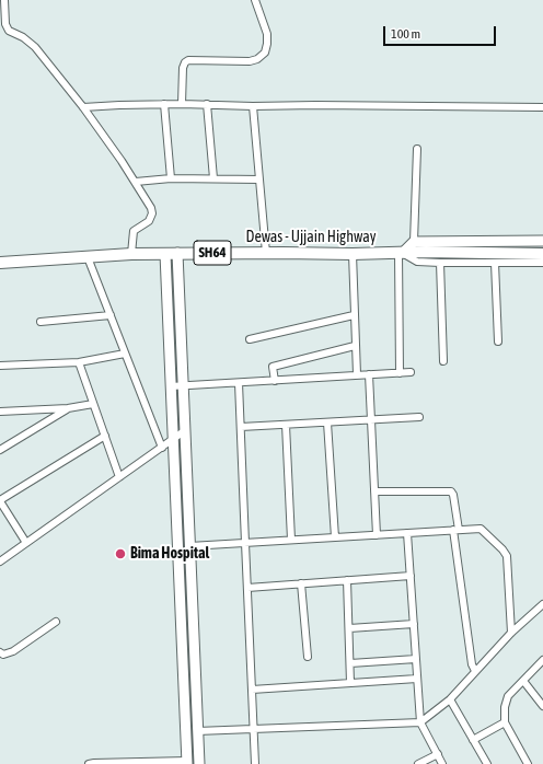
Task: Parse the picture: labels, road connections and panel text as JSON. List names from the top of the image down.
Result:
{
  "streets": {
    "main road": ["Dewas - Ujjain Highway", "SH64"]
  },
  "places": ["Bima Hospital"],
  "scale_bar": "100 m"
}
